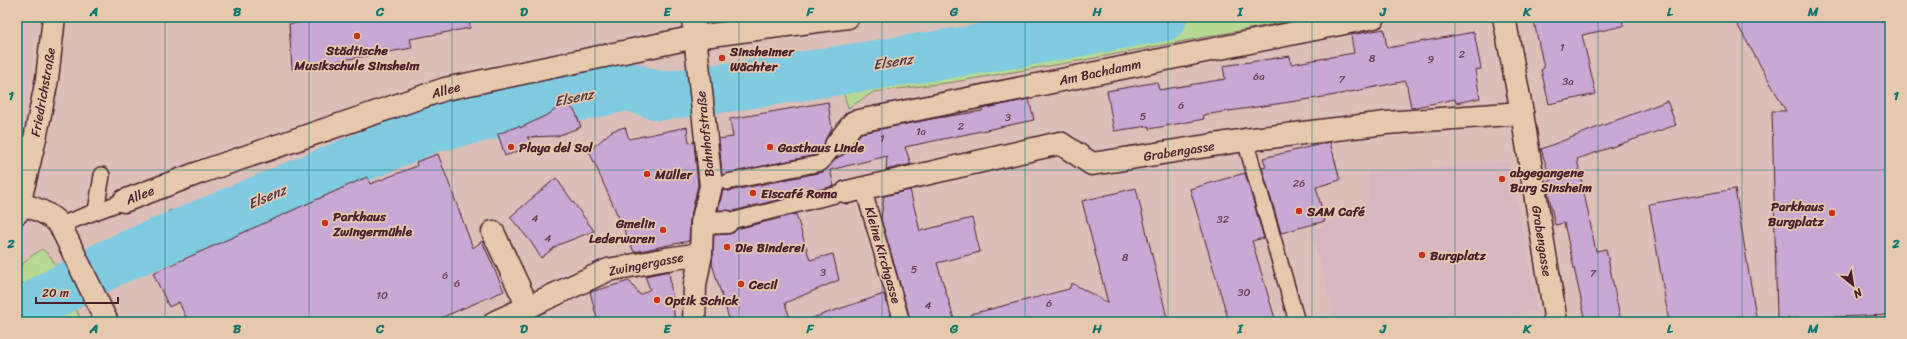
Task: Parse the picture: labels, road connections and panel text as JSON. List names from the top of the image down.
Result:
{
  "streets": {
    "street": [
      "Am Bachdamm",
      "Allee",
      "Friedrichstraße",
      "Bahnhofstraße",
      "Grabengasse",
      "Zwingergasse"
    ],
    "lane": ["Kleine Kirchgasse"]
  },
  "crossings": [
    ["Allee", "Bahnhofstraße"],
    ["Bahnhofstraße", "Zwingergasse"],
    ["Grabengasse", "Kleine Kirchgasse"]
  ],
  "water": ["Elsenz"],
  "places": [
    "Städtische Musikschule Sinsheim",
    "Sinsheimer Wächter",
    "Playa del Sol",
    "Gasthaus Linde",
    "Müller",
    "abgegangene Burg Sinsheim",
    "Eiscafé Roma",
    "SAM Café",
    "Parkhaus Burgplatz",
    "Parkhaus Zwingermühle",
    "Gmelin Lederwaren",
    "Die Binderei",
    "Burgplatz",
    "Cecil",
    "Optik Schick"
  ],
  "house_numbers": [
    "1",
    "2",
    "8",
    "9",
    "6a",
    "7",
    "3a",
    "6",
    "5",
    "3",
    "2",
    "1a",
    "1",
    "26",
    "4",
    "32",
    "4",
    "8",
    "5",
    "3",
    "7",
    "6",
    "6",
    "30",
    "10",
    "6",
    "4"
  ],
  "scale_bar": "20 m",
  "north": "bottom right",
  "grid": {
    "columns": [
      "A",
      "B",
      "C",
      "D",
      "E",
      "F",
      "G",
      "H",
      "I",
      "J",
      "K",
      "L",
      "M"
    ],
    "rows": ["1", "2"]
  }
}
